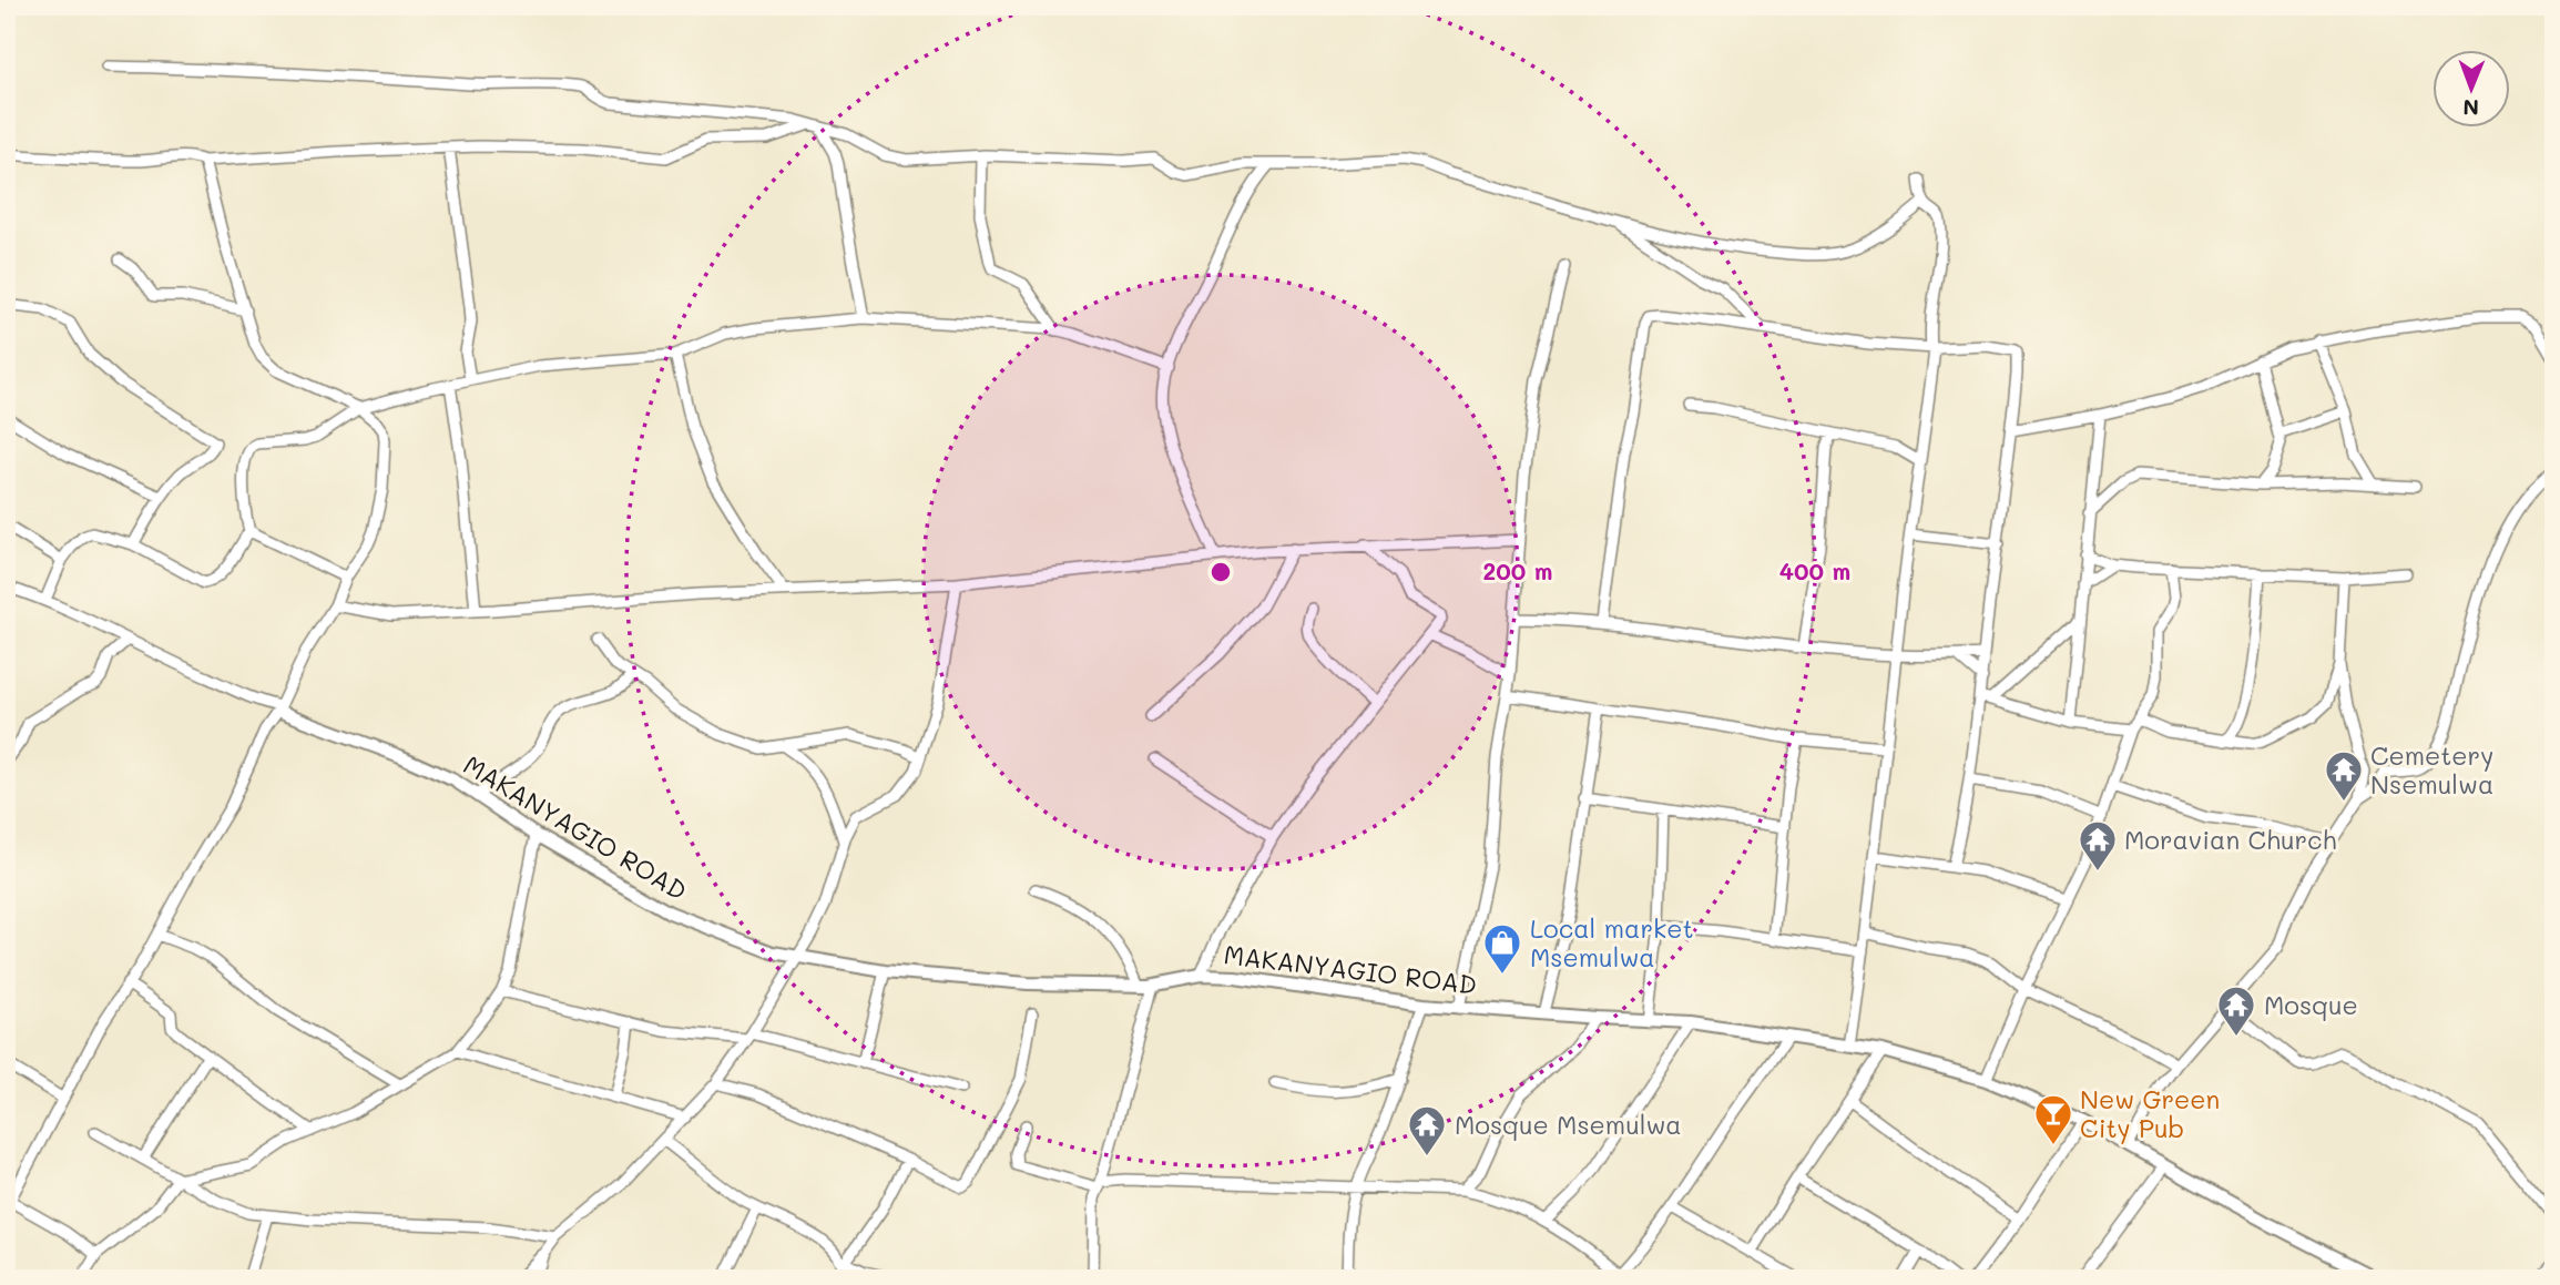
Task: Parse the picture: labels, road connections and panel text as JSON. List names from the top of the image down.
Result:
{
  "streets": {
    "street": ["MAKANYAGIO ROAD"]
  },
  "places": {
    "temple": [
      "Cemetery Nsemulwa",
      "Moravian Church",
      "Mosque",
      "Mosque Msemulwa"
    ],
    "shop": ["Local market Msemulwa"],
    "bar": ["New Green City Pub"]
  },
  "north": "bottom",
  "rings": ["200 m", "400 m"]
}
